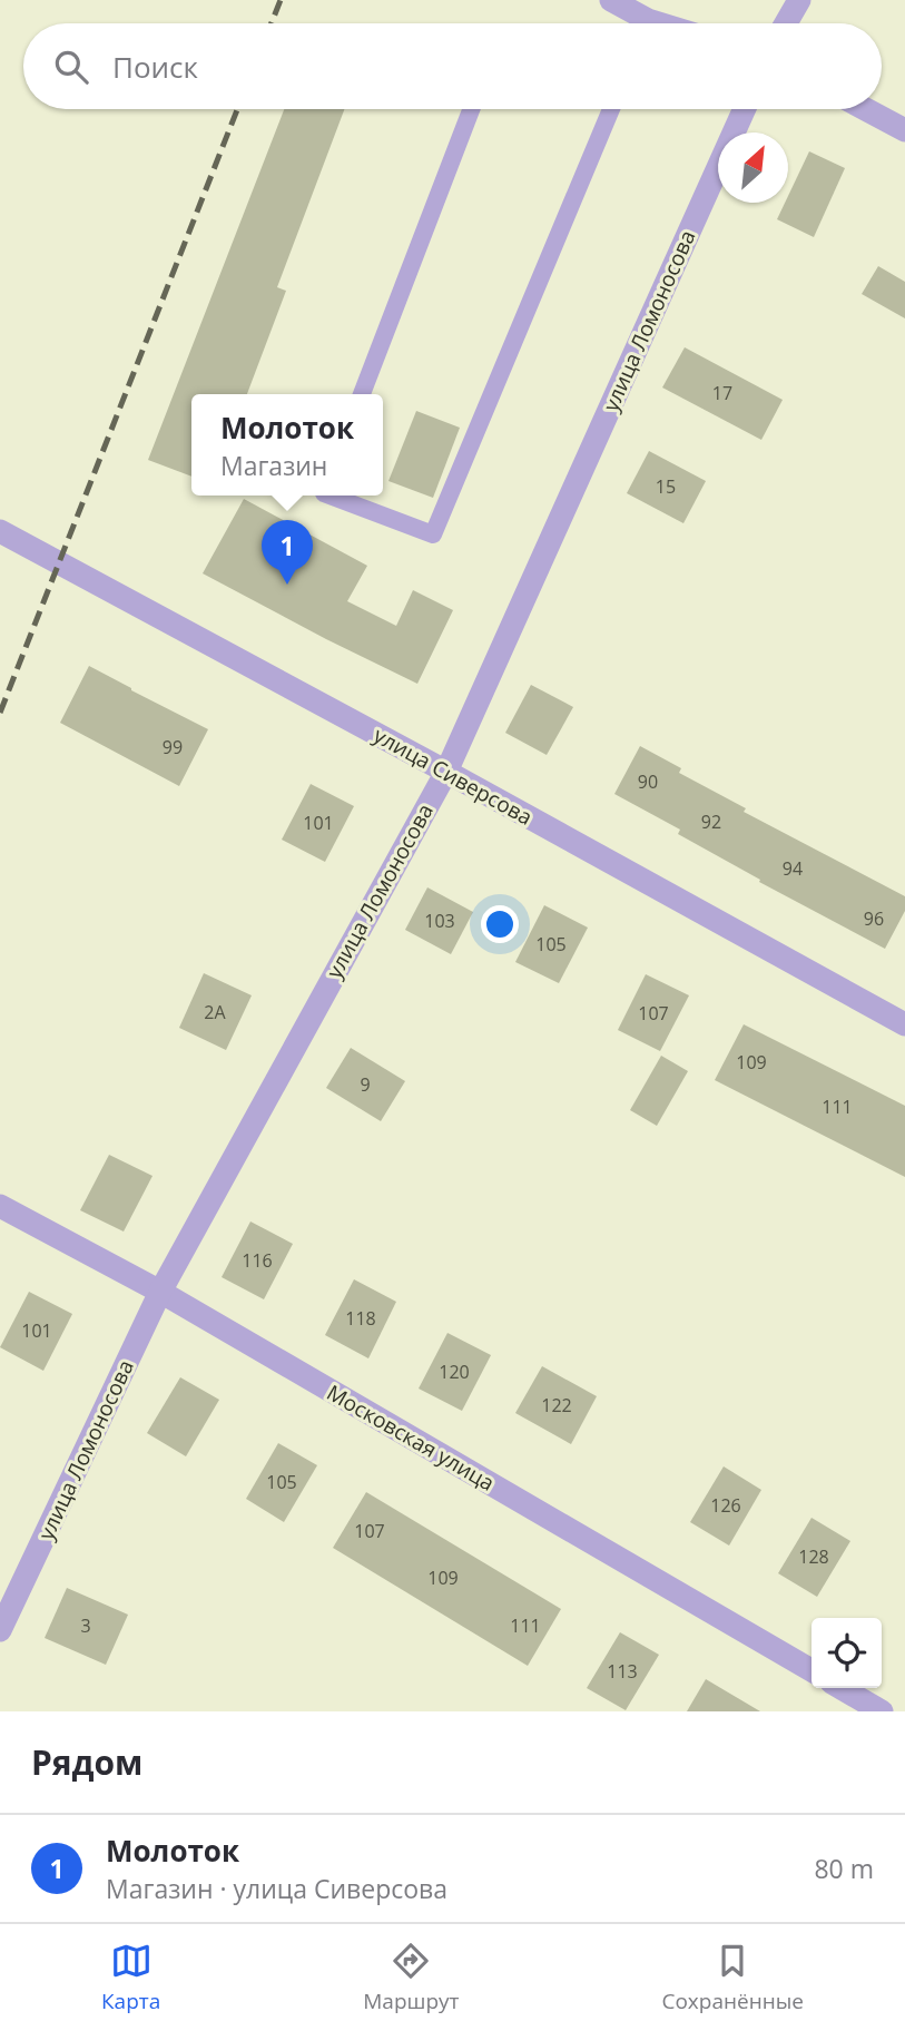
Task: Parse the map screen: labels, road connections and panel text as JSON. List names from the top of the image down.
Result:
{
  "streets": {
    "street": ["улица Ломоносова", "улица Сиверсова", "Московская улица"]
  },
  "crossings": [
    ["улица Ломоносова", "улица Сиверсова"],
    ["улица Ломоносова", "Московская улица"]
  ],
  "house_numbers": [
    "17",
    "15",
    "99",
    "90",
    "92",
    "101",
    "94",
    "96",
    "103",
    "105",
    "2А",
    "107",
    "109",
    "9",
    "111",
    "116",
    "118",
    "101",
    "120",
    "122",
    "105",
    "126",
    "107",
    "128",
    "109",
    "3",
    "111",
    "113"
  ],
  "north": "top right",
  "page": {
    "search": "Поиск",
    "popup": ["Молоток", "Магазин"],
    "pins": "1",
    "heading": "Рядом",
    "list": [
      {
        "mark": "1",
        "name": "Молоток",
        "note": "Магазин · улица Сиверсова",
        "value": "80 m"
      }
    ],
    "nav": ["Карта", "Маршрут", "Сохранённые"]
  }
}
